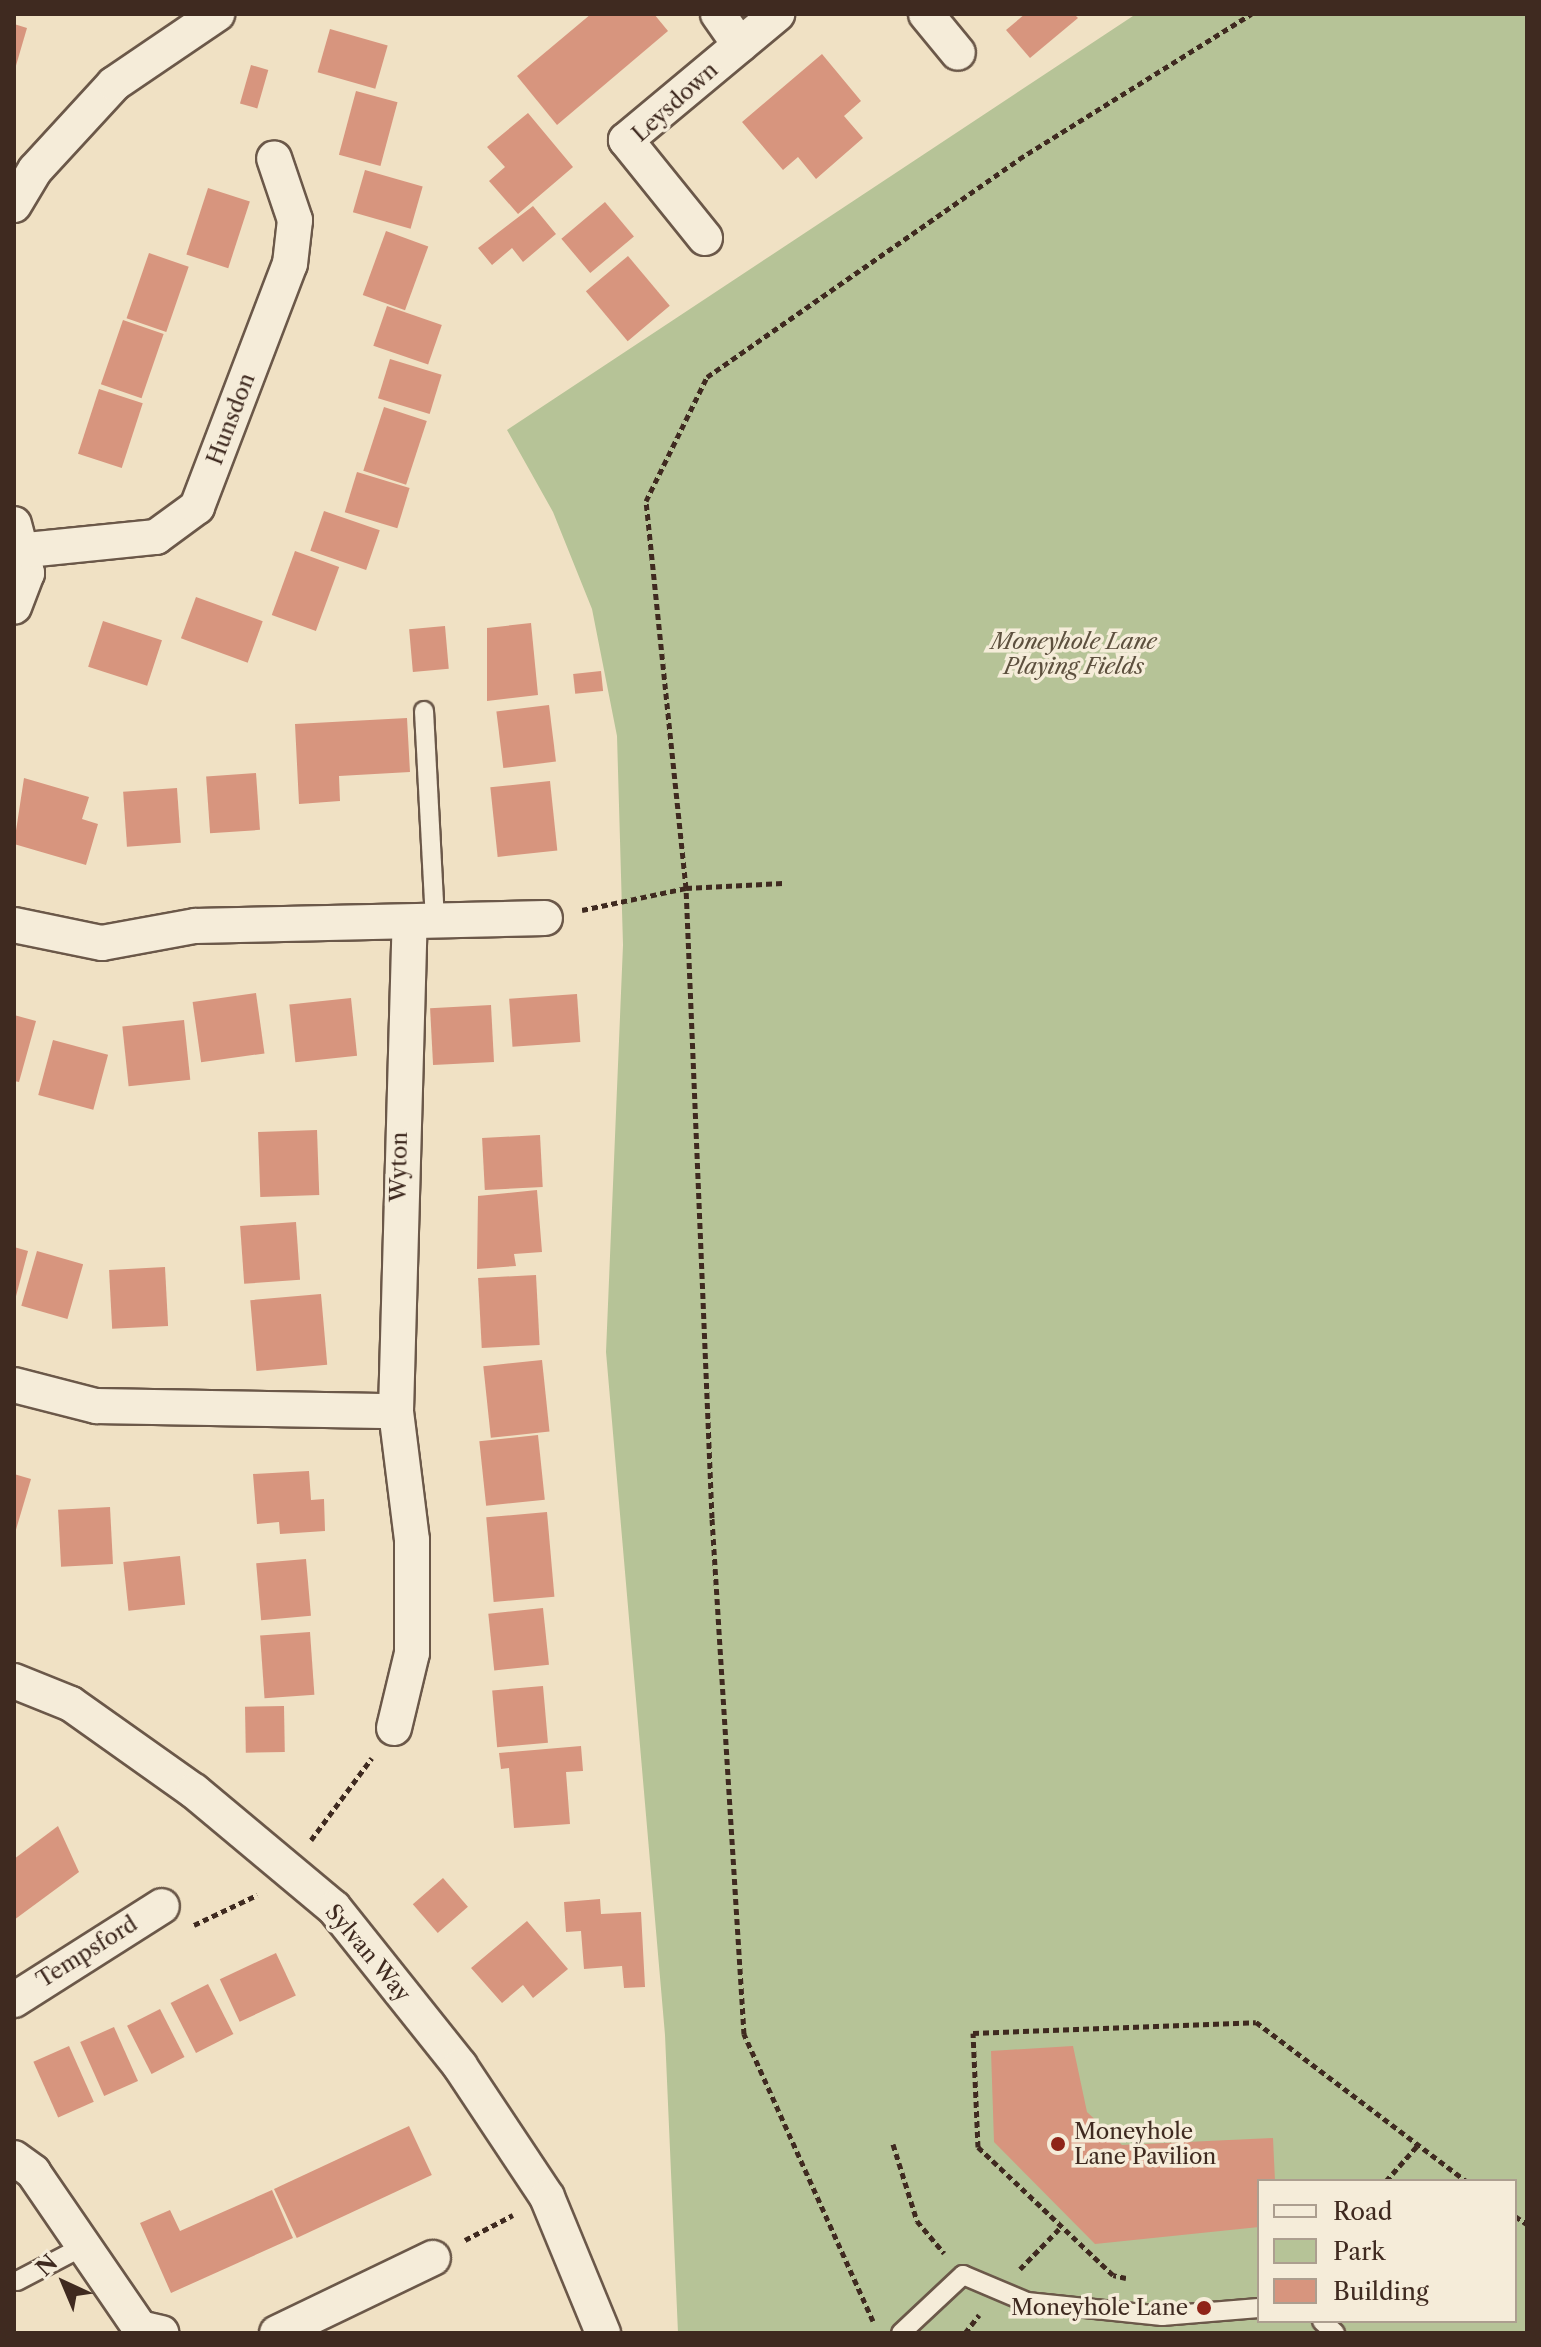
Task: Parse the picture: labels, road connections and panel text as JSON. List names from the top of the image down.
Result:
{
  "streets": {
    "street": [
      "Leysdown",
      "Hunsdon",
      "Wyton",
      "Tempsford",
      "Sylvan Way"
    ]
  },
  "parks": ["Moneyhole Lane Playing Fields"],
  "places": ["Moneyhole Lane Pavilion", "Moneyhole Lane"],
  "legend": ["Road", "Park", "Building"],
  "north": "top left"
}
